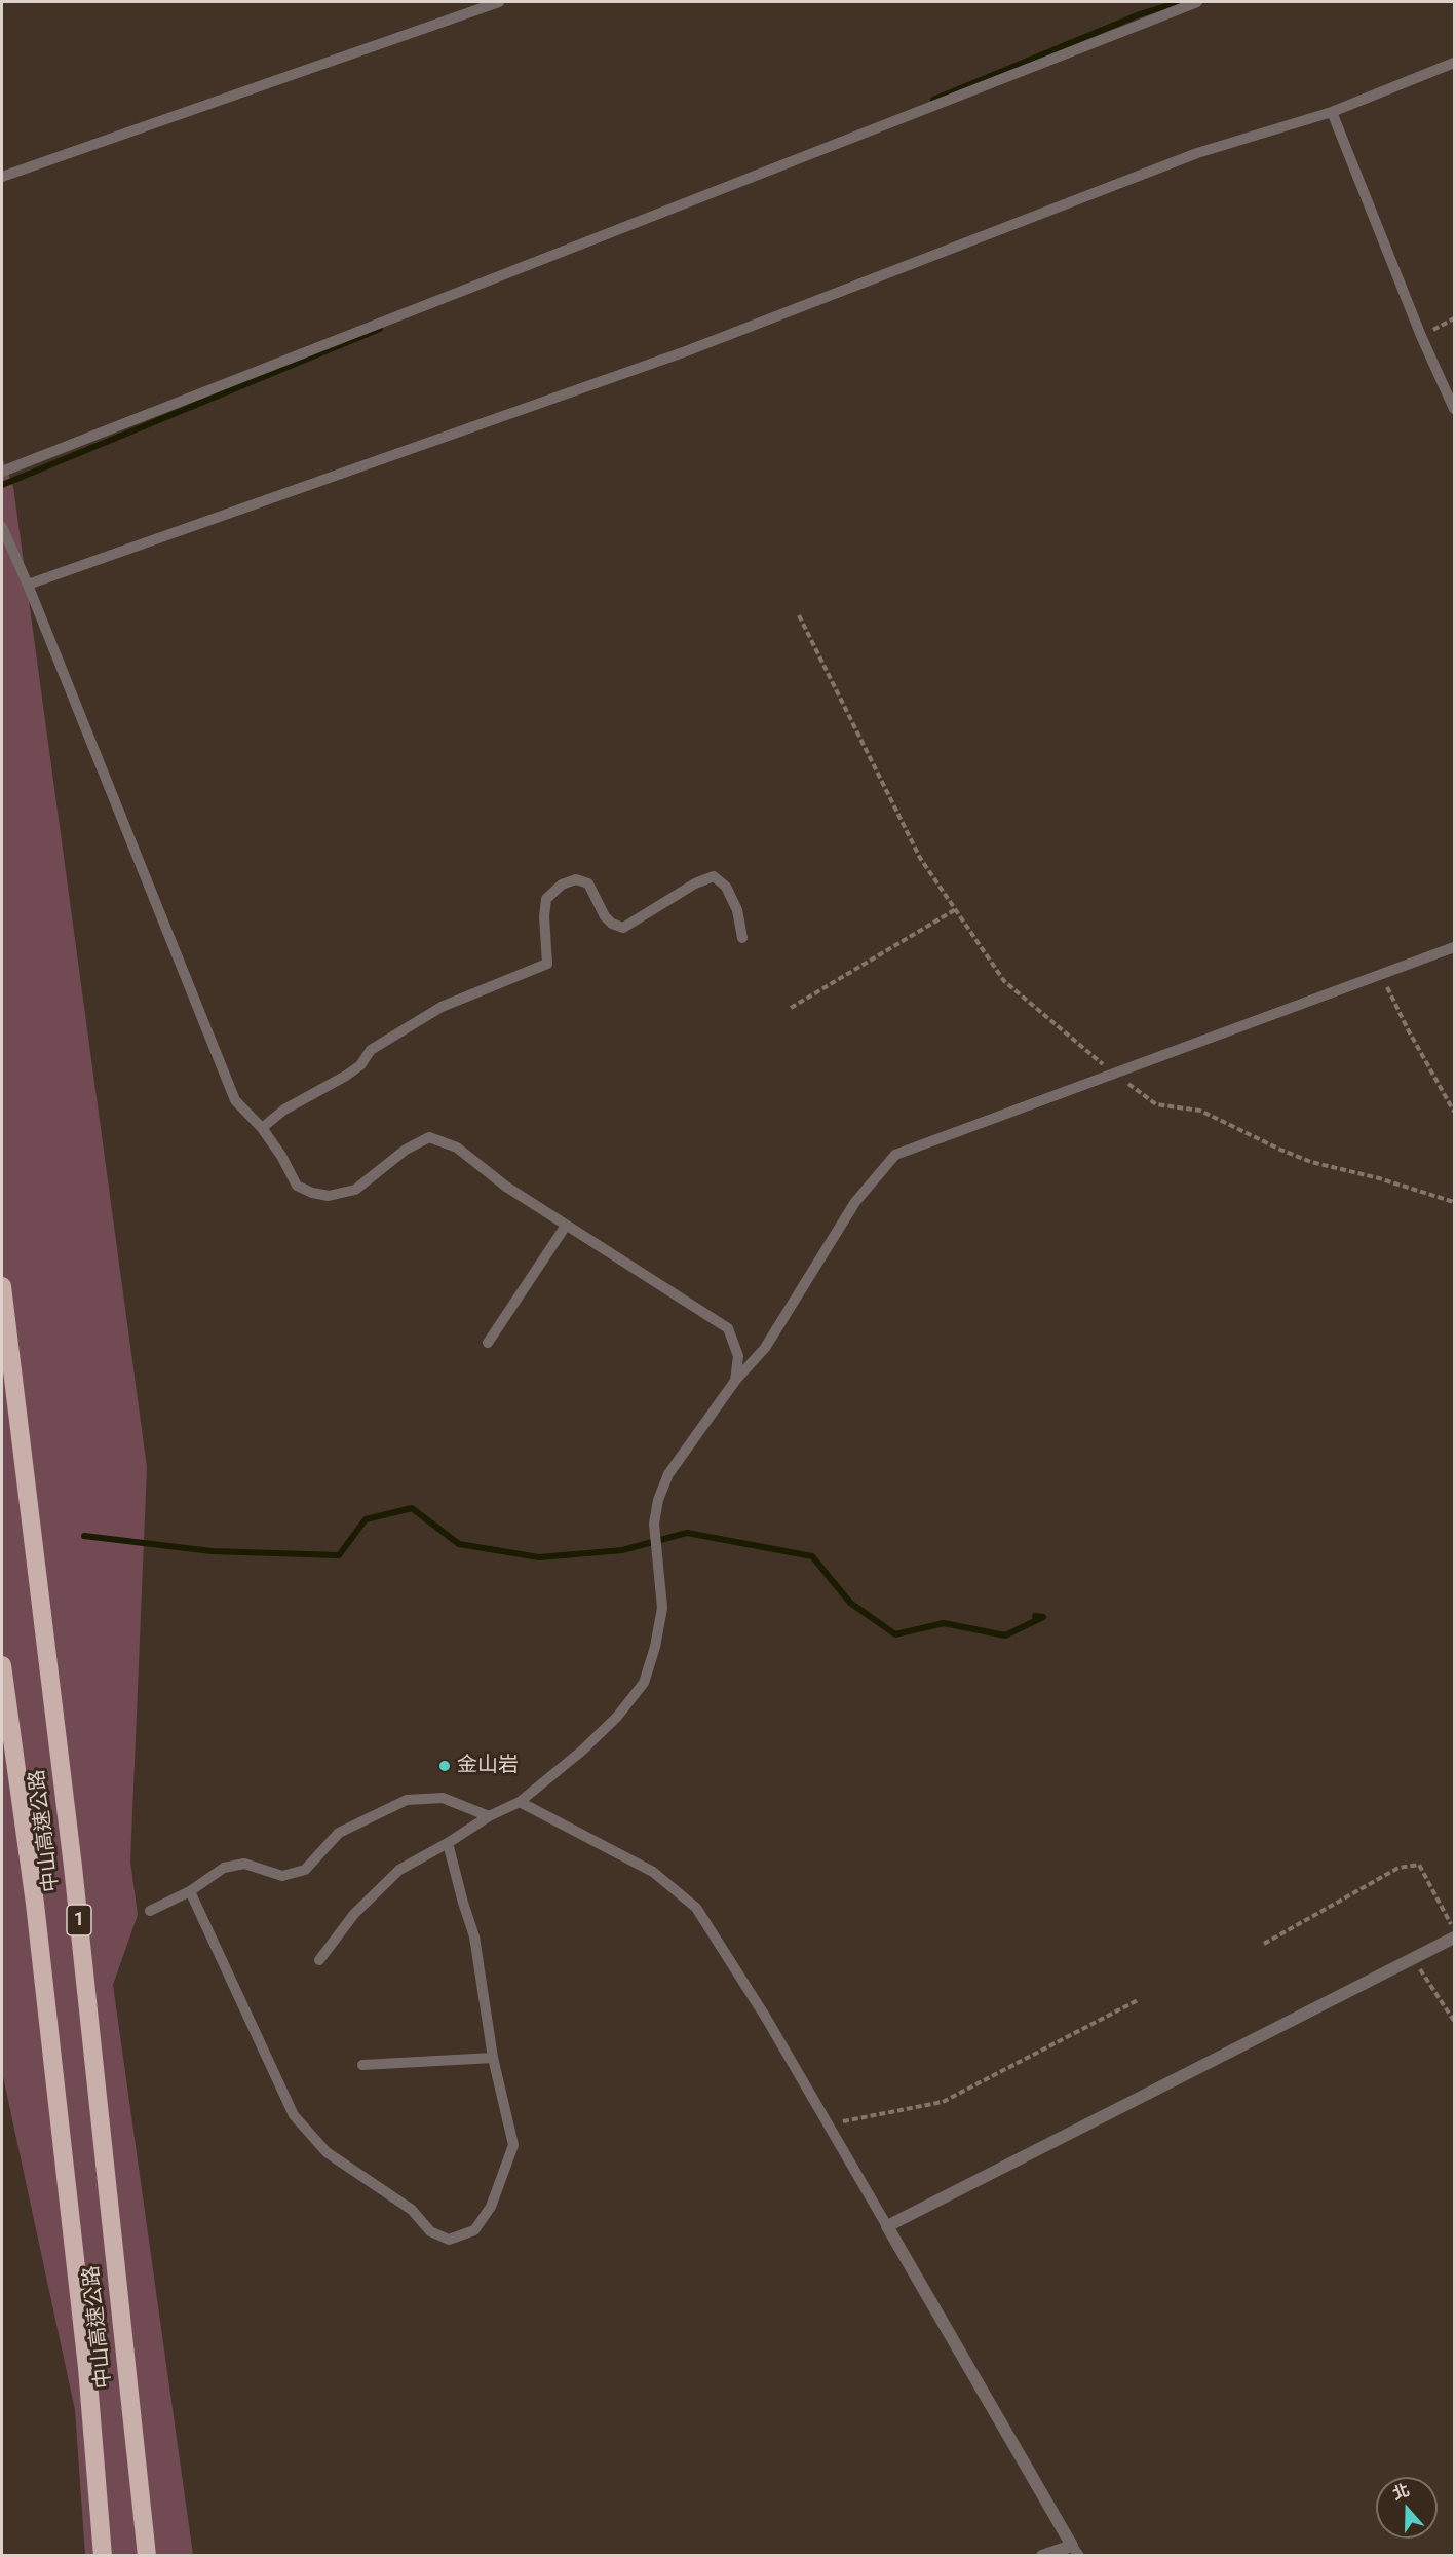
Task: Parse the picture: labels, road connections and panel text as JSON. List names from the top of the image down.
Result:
{
  "streets": {
    "highway": ["中山高速公路", "1"]
  },
  "places": ["金山岩"],
  "north": "top"
}
